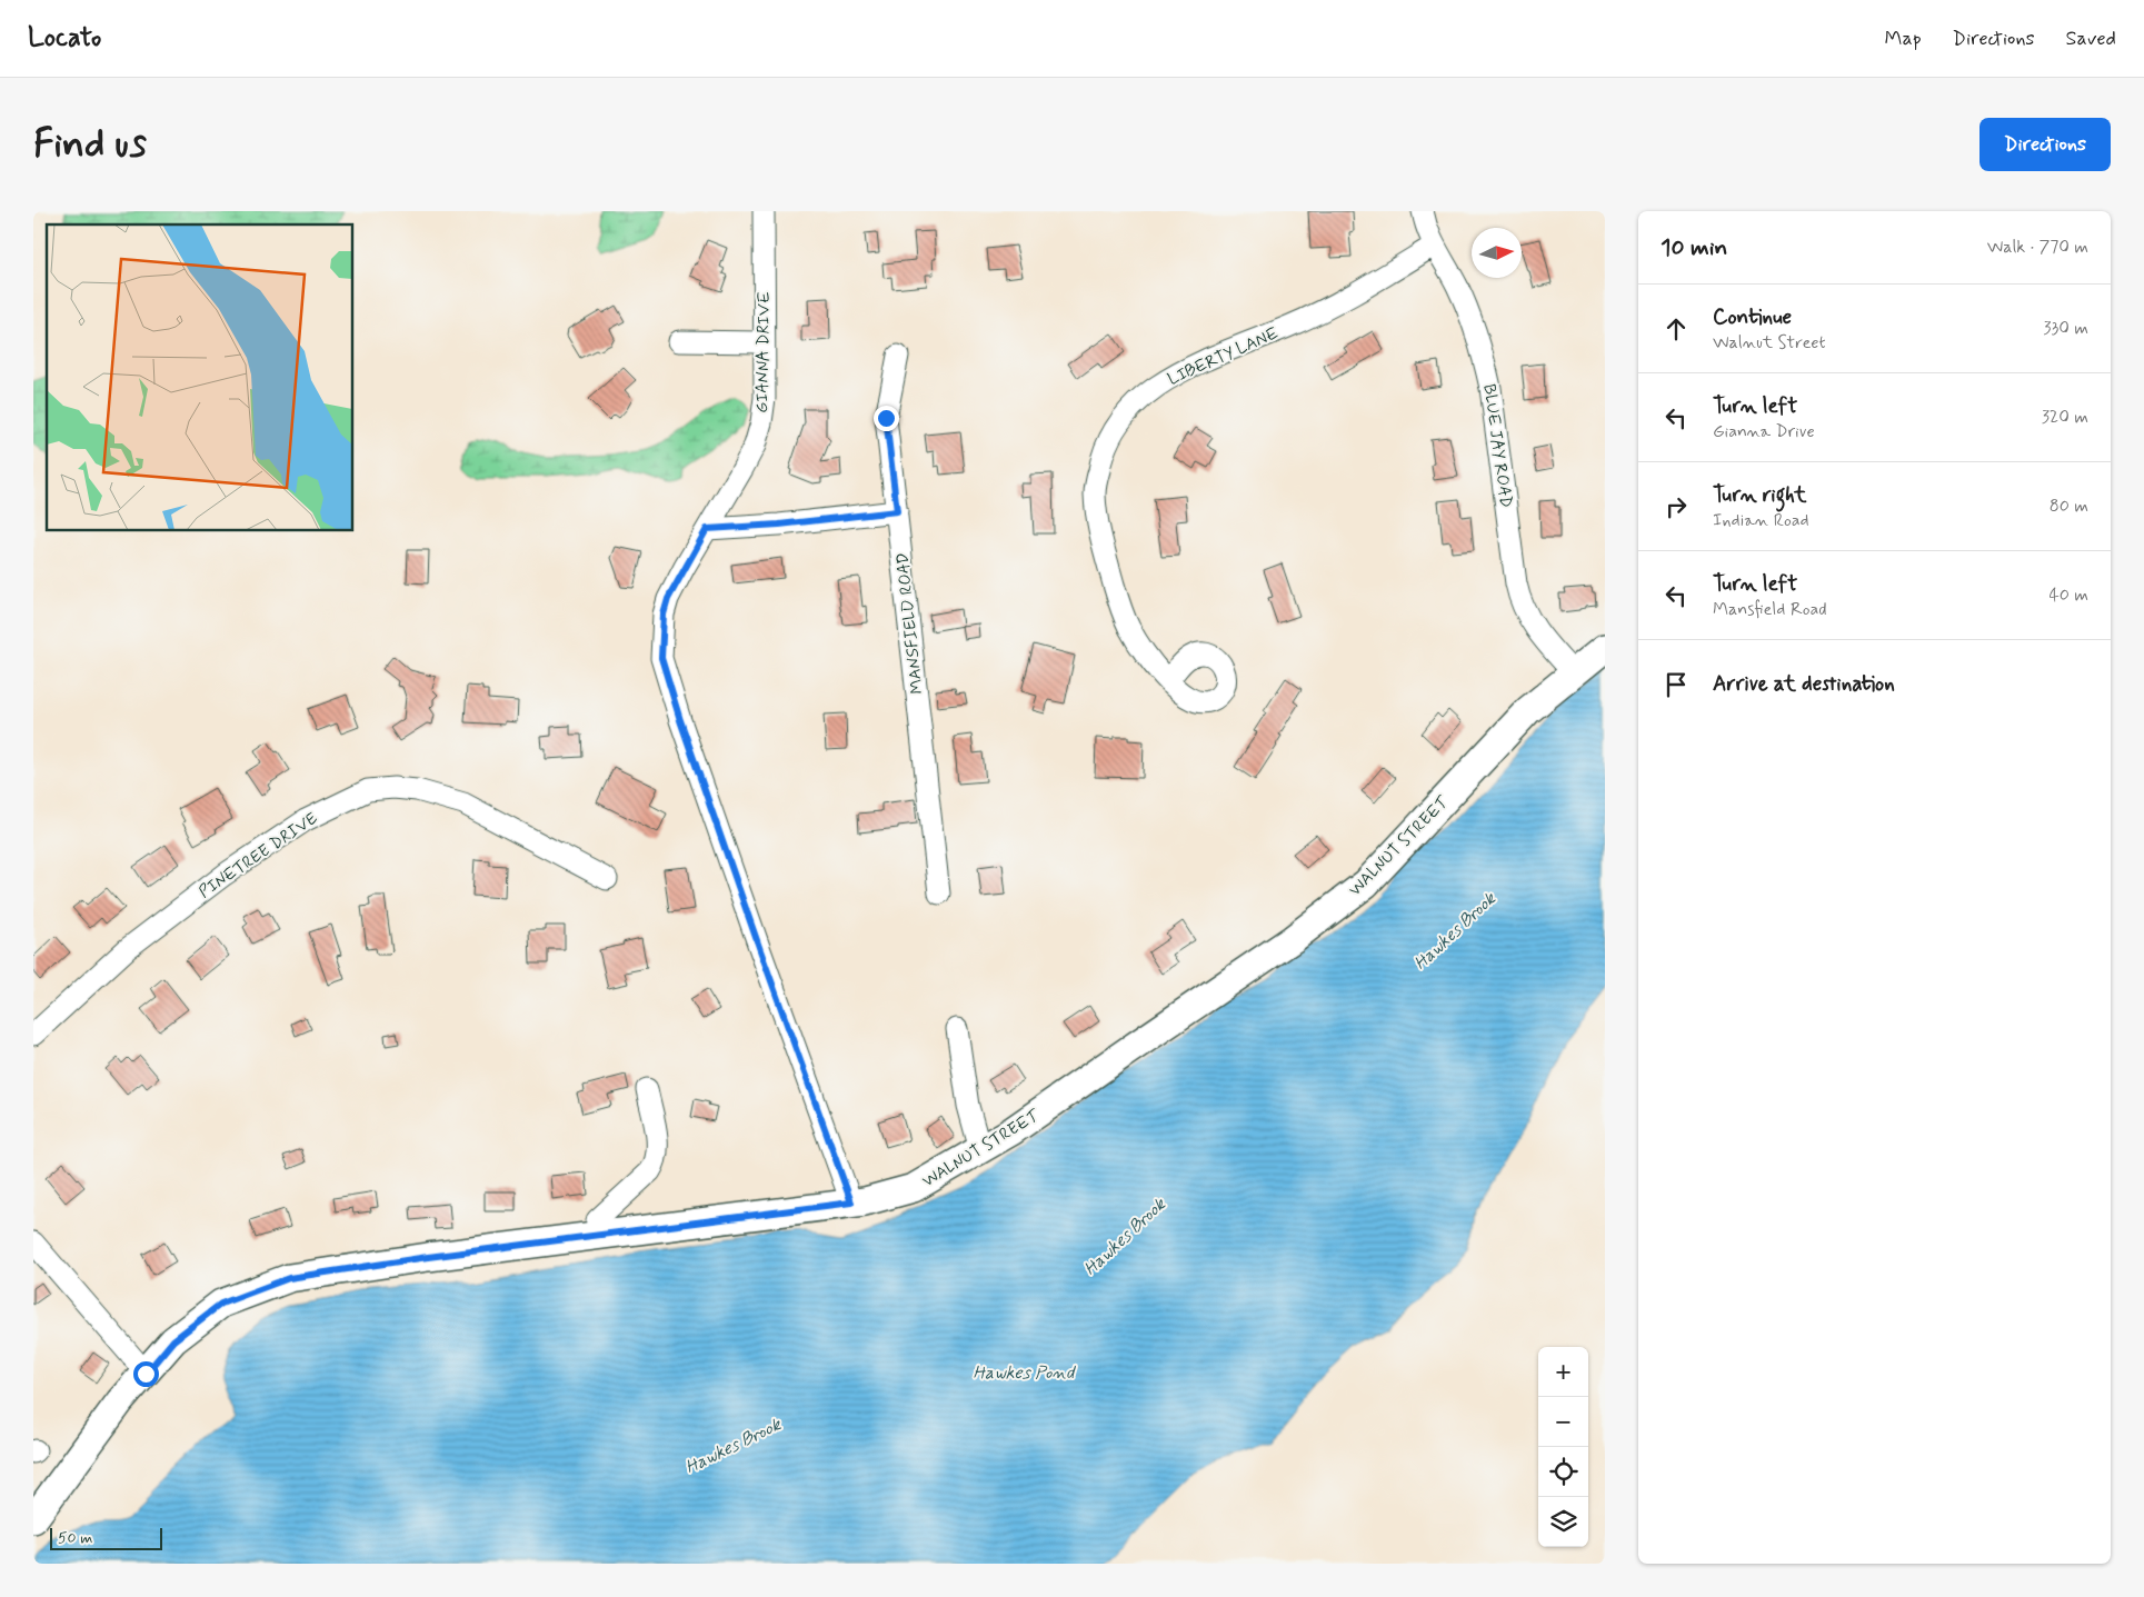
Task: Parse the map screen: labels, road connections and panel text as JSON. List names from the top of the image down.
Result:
{
  "streets": {
    "main road": ["WALNUT STREET"],
    "street": [
      "GIANNA DRIVE",
      "LIBERTY LANE",
      "BLUE JAY ROAD",
      "MANSFIELD ROAD",
      "PINETREE DRIVE"
    ]
  },
  "crossings": [
    ["GIANNA DRIVE", "WALNUT STREET"],
    ["LIBERTY LANE", "BLUE JAY ROAD"],
    ["BLUE JAY ROAD", "WALNUT STREET"]
  ],
  "water": ["Hawkes Brook", "Hawkes Pond"],
  "scale_bar": "50 m",
  "north": "right",
  "page": {
    "header": "Locato",
    "nav": ["Map", "Directions", "Saved"],
    "buttons": "Directions",
    "title": "Find us",
    "heading": ["10 min", "Walk · 770 m"],
    "list": [
      ["Continue", "Walnut Street", "330 m"],
      ["Turn left", "Gianna Drive", "320 m"],
      ["Turn right", "Indian Road", "80 m"],
      ["Turn left", "Mansfield Road", "40 m"],
      "Arrive at destination"
    ],
    "map_buttons": ["+", "−"],
    "scale": "50 m"
  }
}
